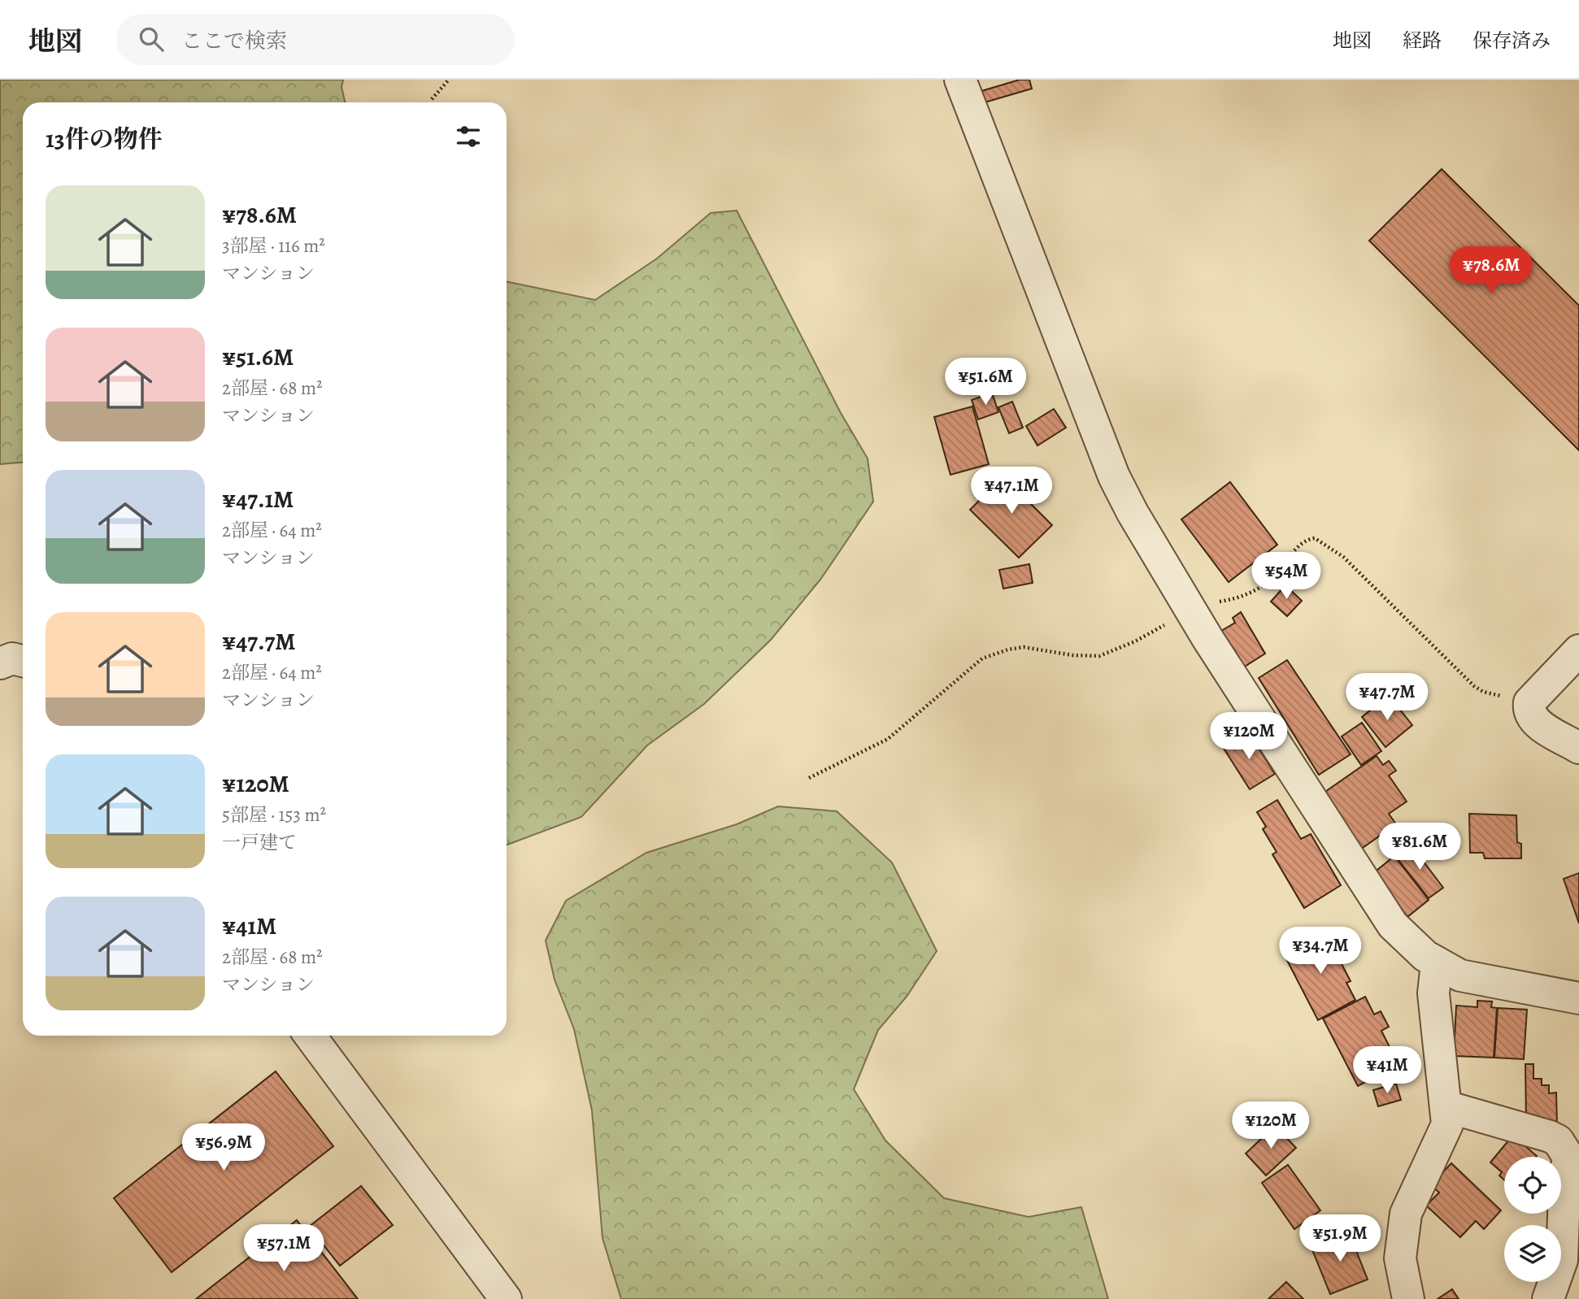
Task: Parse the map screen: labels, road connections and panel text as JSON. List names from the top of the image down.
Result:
{
  "page": {
    "header": "地図",
    "search": "ここで検索",
    "nav": ["地図", "経路", "保存済み"],
    "heading": "13件の物件",
    "list": [
      {
        "name": "¥78.6M",
        "note": "3部屋 · 116 m² · マンション"
      },
      {
        "name": "¥51.6M",
        "note": "2部屋 · 68 m² · マンション"
      },
      {
        "name": "¥47.1M",
        "note": "2部屋 · 64 m² · マンション"
      },
      {
        "name": "¥47.7M",
        "note": "2部屋 · 64 m² · マンション"
      },
      {
        "name": "¥120M",
        "note": "5部屋 · 153 m² · 一戸建て"
      },
      {
        "name": "¥41M",
        "note": "2部屋 · 68 m² · マンション"
      }
    ],
    "price": [
      "¥78.6M",
      "¥51.6M",
      "¥47.1M",
      "¥54M",
      "¥47.7M",
      "¥120M",
      "¥81.6M",
      "¥34.7M",
      "¥41M",
      "¥120M",
      "¥56.9M",
      "¥51.9M",
      "¥57.1M"
    ]
  }
}
